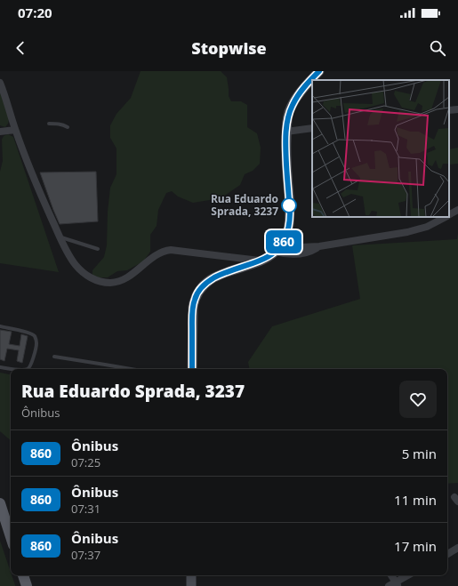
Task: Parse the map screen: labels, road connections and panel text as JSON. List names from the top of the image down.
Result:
{
  "places": ["Rua Eduardo Sprada, 3237"],
  "lines": ["bus line 860"],
  "page": {
    "status": "07:20",
    "header": "Stopwise",
    "on_map": "860",
    "heading": ["Rua Eduardo Sprada, 3237", "Ônibus"],
    "list": [
      {
        "mark": "860",
        "name": "Ônibus",
        "note": "07:25",
        "value": "5 min"
      },
      {
        "mark": "860",
        "name": "Ônibus",
        "note": "07:31",
        "value": "11 min"
      },
      {
        "mark": "860",
        "name": "Ônibus",
        "note": "07:37",
        "value": "17 min"
      }
    ]
  }
}
